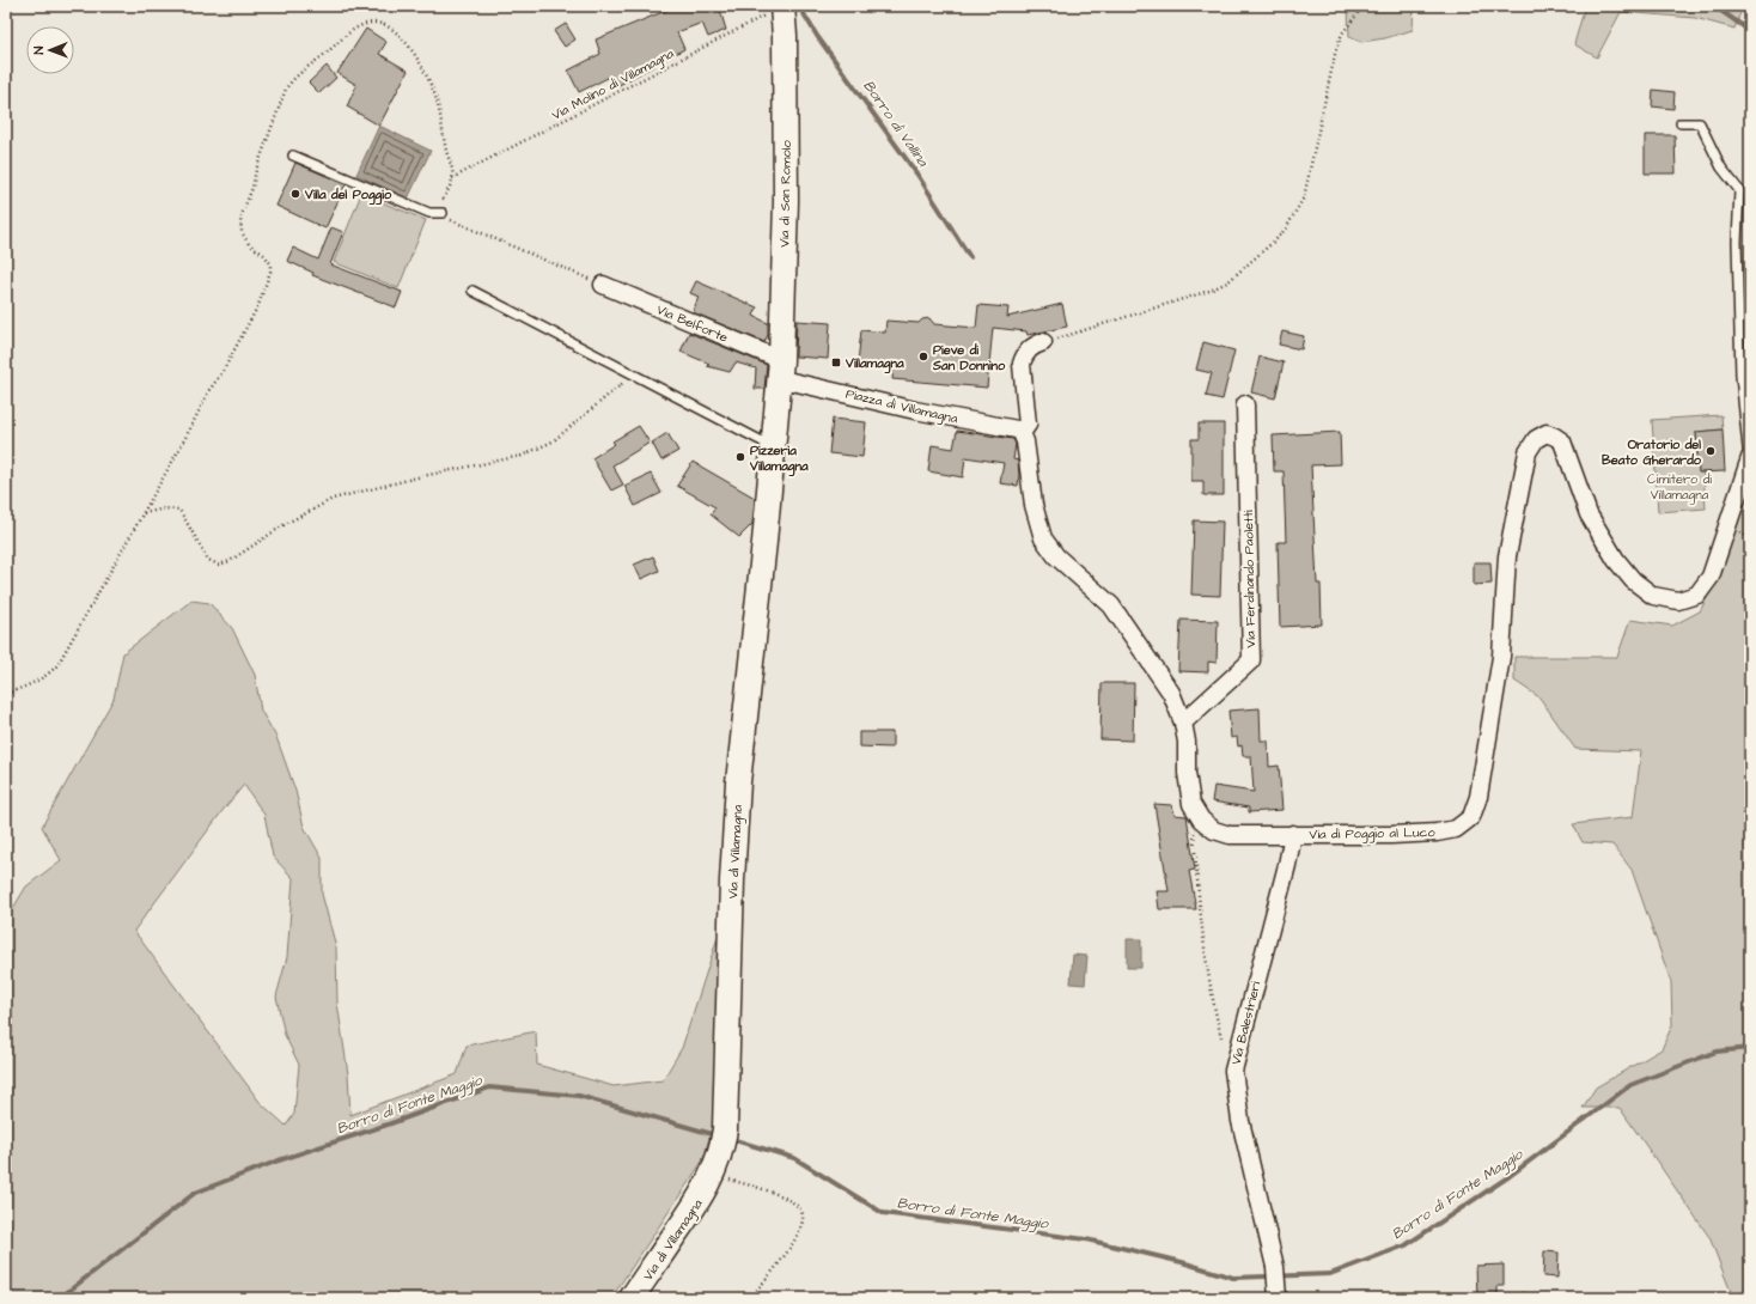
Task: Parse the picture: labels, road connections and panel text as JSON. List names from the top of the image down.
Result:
{
  "streets": {
    "street": [
      "Via di San Romolo",
      "Via Belforte",
      "Piazza di Villamagna",
      "Via Ferdinando Paoletti",
      "Via di Poggio al Luco",
      "Via di Villamagna",
      "Via Balestrieri"
    ],
    "path": ["Via Molino di Villamagna"]
  },
  "crossings": [
    ["Via Molino di Villamagna", "Via di San Romolo"],
    ["Via di San Romolo", "Via Belforte"],
    ["Via di San Romolo", "Piazza di Villamagna"],
    ["Via di San Romolo", "Via di Villamagna"],
    ["Via Belforte", "Piazza di Villamagna"],
    ["Via Belforte", "Via di Villamagna"],
    ["Piazza di Villamagna", "Via di Poggio al Luco"],
    ["Piazza di Villamagna", "Via di Villamagna"],
    ["Via Ferdinando Paoletti", "Via di Poggio al Luco"],
    ["Via di Poggio al Luco", "Via Balestrieri"]
  ],
  "water": ["Borro di Vallina", "Borro di Fonte Maggio"],
  "parks": ["Cimitero di Villamagna"],
  "places": {
    "other": [
      "Villa del Poggio",
      "Pieve di San Donnino",
      "Oratorio del Beato Gherardo",
      "Pizzeria Villamagna"
    ],
    "transit": ["Villamagna"]
  },
  "north": "left"
}
